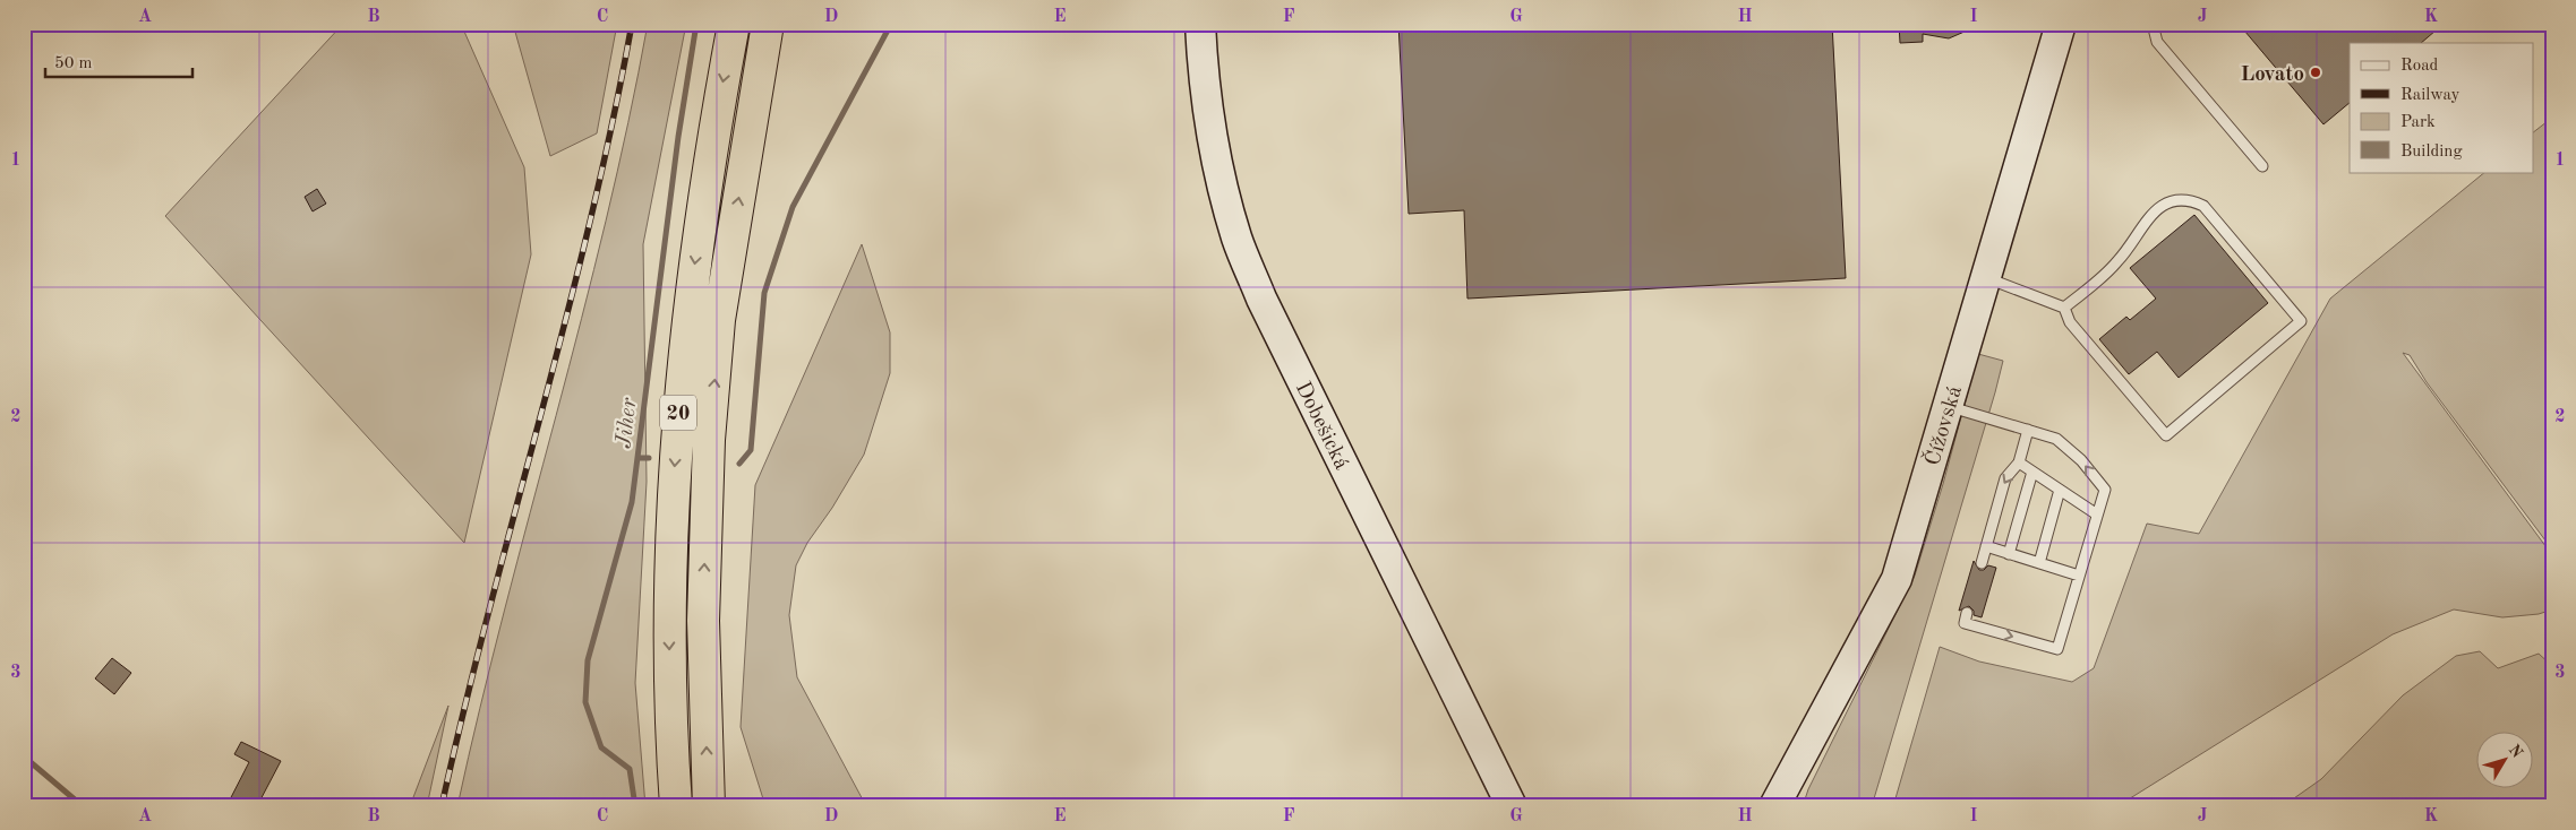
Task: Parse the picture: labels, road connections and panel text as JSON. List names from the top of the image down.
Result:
{
  "streets": {
    "highway": ["20"],
    "street": ["Dobešická", "Čížovská"]
  },
  "water": ["Jiher"],
  "places": ["Lovato"],
  "legend": [
    "Road",
    "Railway",
    "Park",
    "Building"
  ],
  "scale_bar": "50 m",
  "north": "top right",
  "grid": {
    "columns": [
      "A",
      "B",
      "C",
      "D",
      "E",
      "F",
      "G",
      "H",
      "I",
      "J",
      "K"
    ],
    "rows": ["1", "2", "3"]
  }
}
